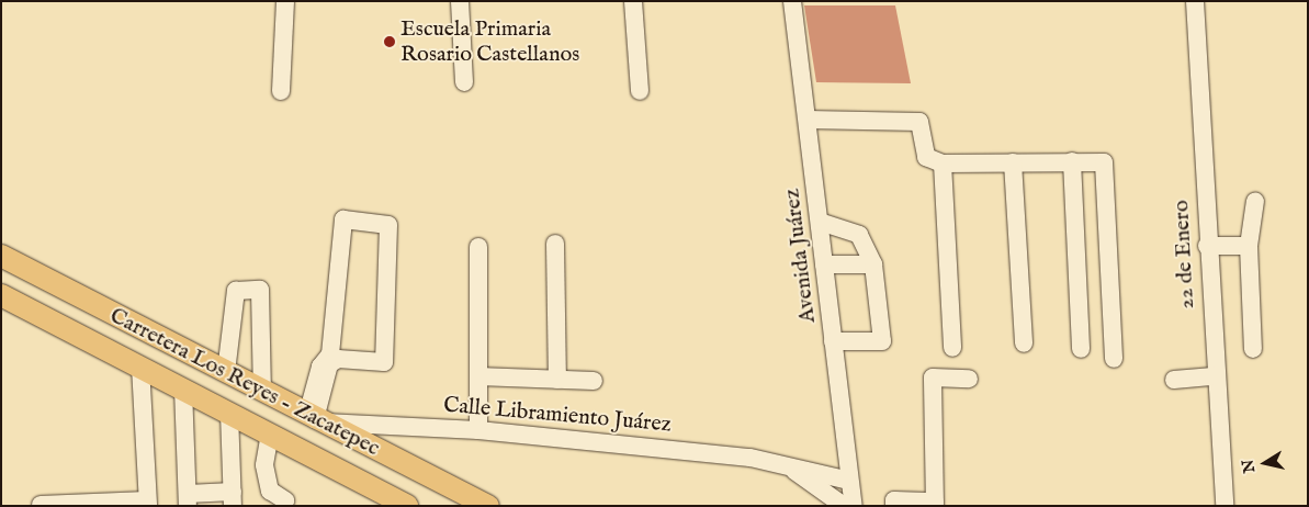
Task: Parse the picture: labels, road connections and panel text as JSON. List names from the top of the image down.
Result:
{
  "streets": {
    "main road": ["Carretera Los Reyes - Zacatepec"],
    "street": ["22 de Enero", "Avenida Juárez", "Calle Libramiento Juárez"]
  },
  "crossings": [
    ["Avenida Juárez", "Calle Libramiento Juárez"],
    ["Carretera Los Reyes - Zacatepec", "Calle Libramiento Juárez"]
  ],
  "places": ["Escuela Primaria Rosario Castellanos"],
  "north": "left"
}
